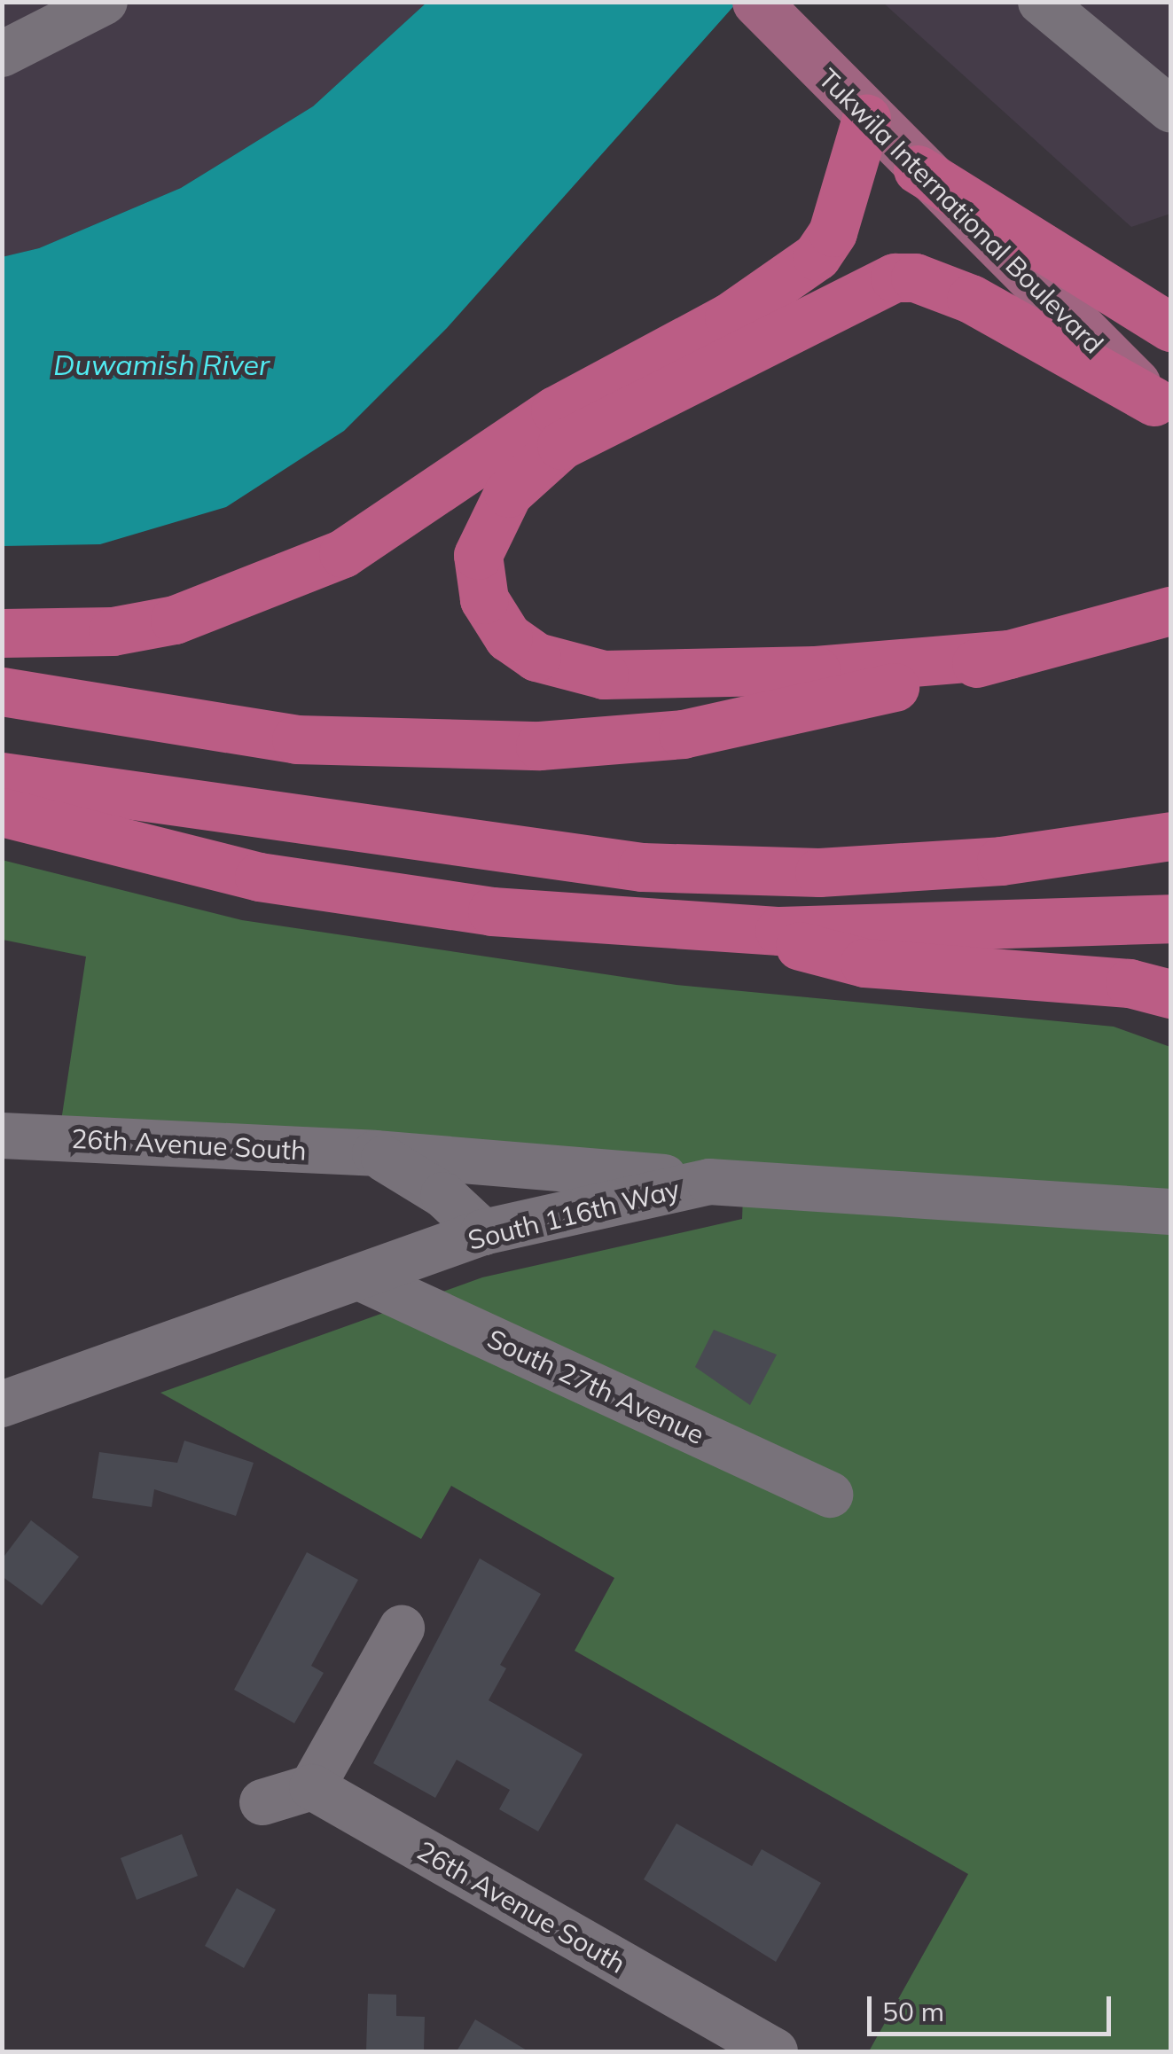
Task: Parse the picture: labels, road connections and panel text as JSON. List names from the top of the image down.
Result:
{
  "streets": {
    "main road": ["Tukwila International Boulevard"],
    "street": ["26th Avenue South", "South 116th Way", "South 27th Avenue"]
  },
  "crossings": [
    ["26th Avenue South", "South 116th Way"],
    ["South 116th Way", "South 27th Avenue"]
  ],
  "water": ["Duwamish River"],
  "scale_bar": "50 m"
}
